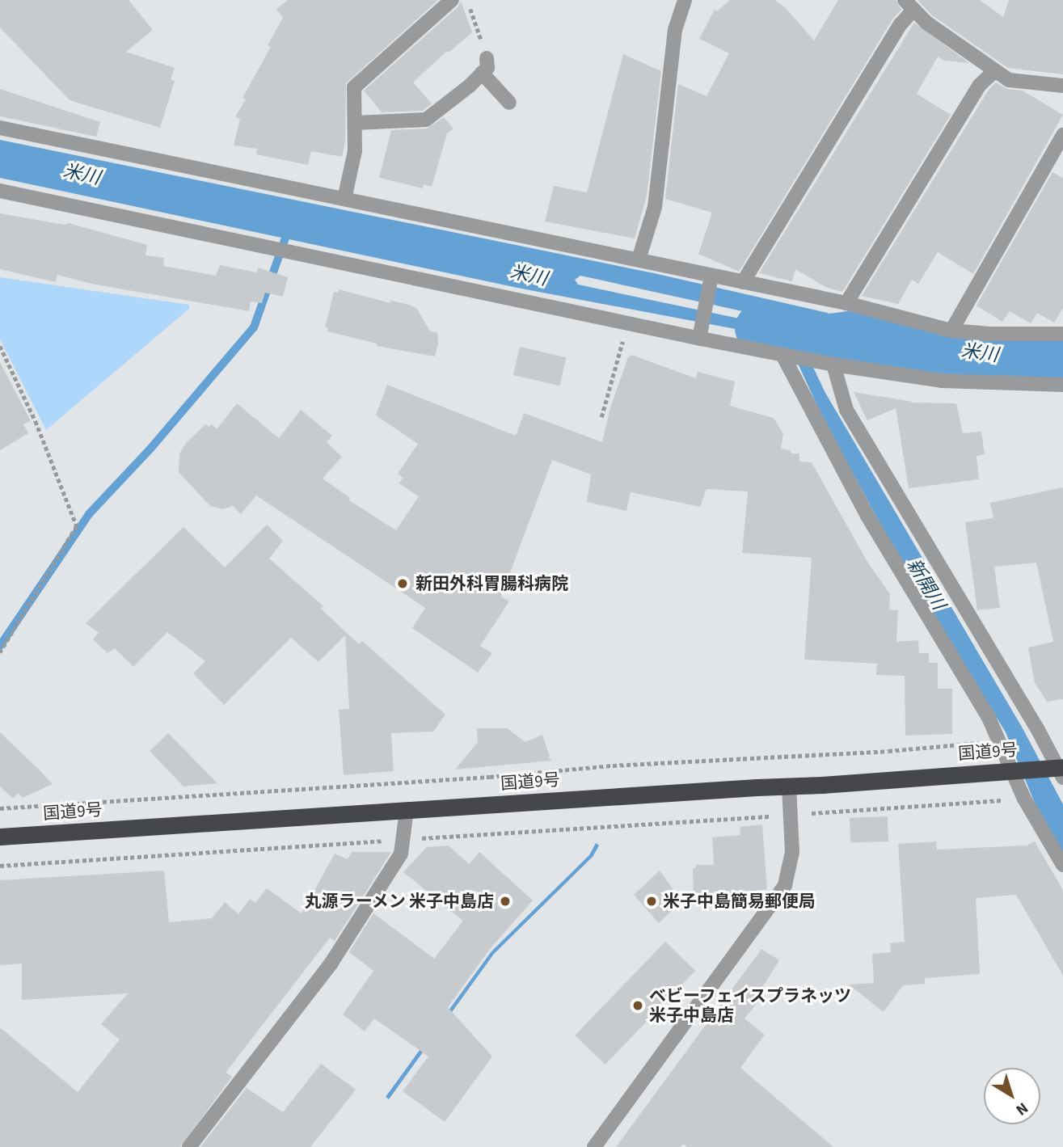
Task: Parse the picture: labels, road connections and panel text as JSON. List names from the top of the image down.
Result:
{
  "streets": {
    "highway": ["国道9号"]
  },
  "water": ["米川", "新開川"],
  "places": [
    "新田外科胃腸科病院",
    "丸源ラーメン 米子中島店",
    "米子中島簡易郵便局",
    "ベビーフェイスプラネッツ 米子中島店"
  ],
  "north": "bottom right"
}
